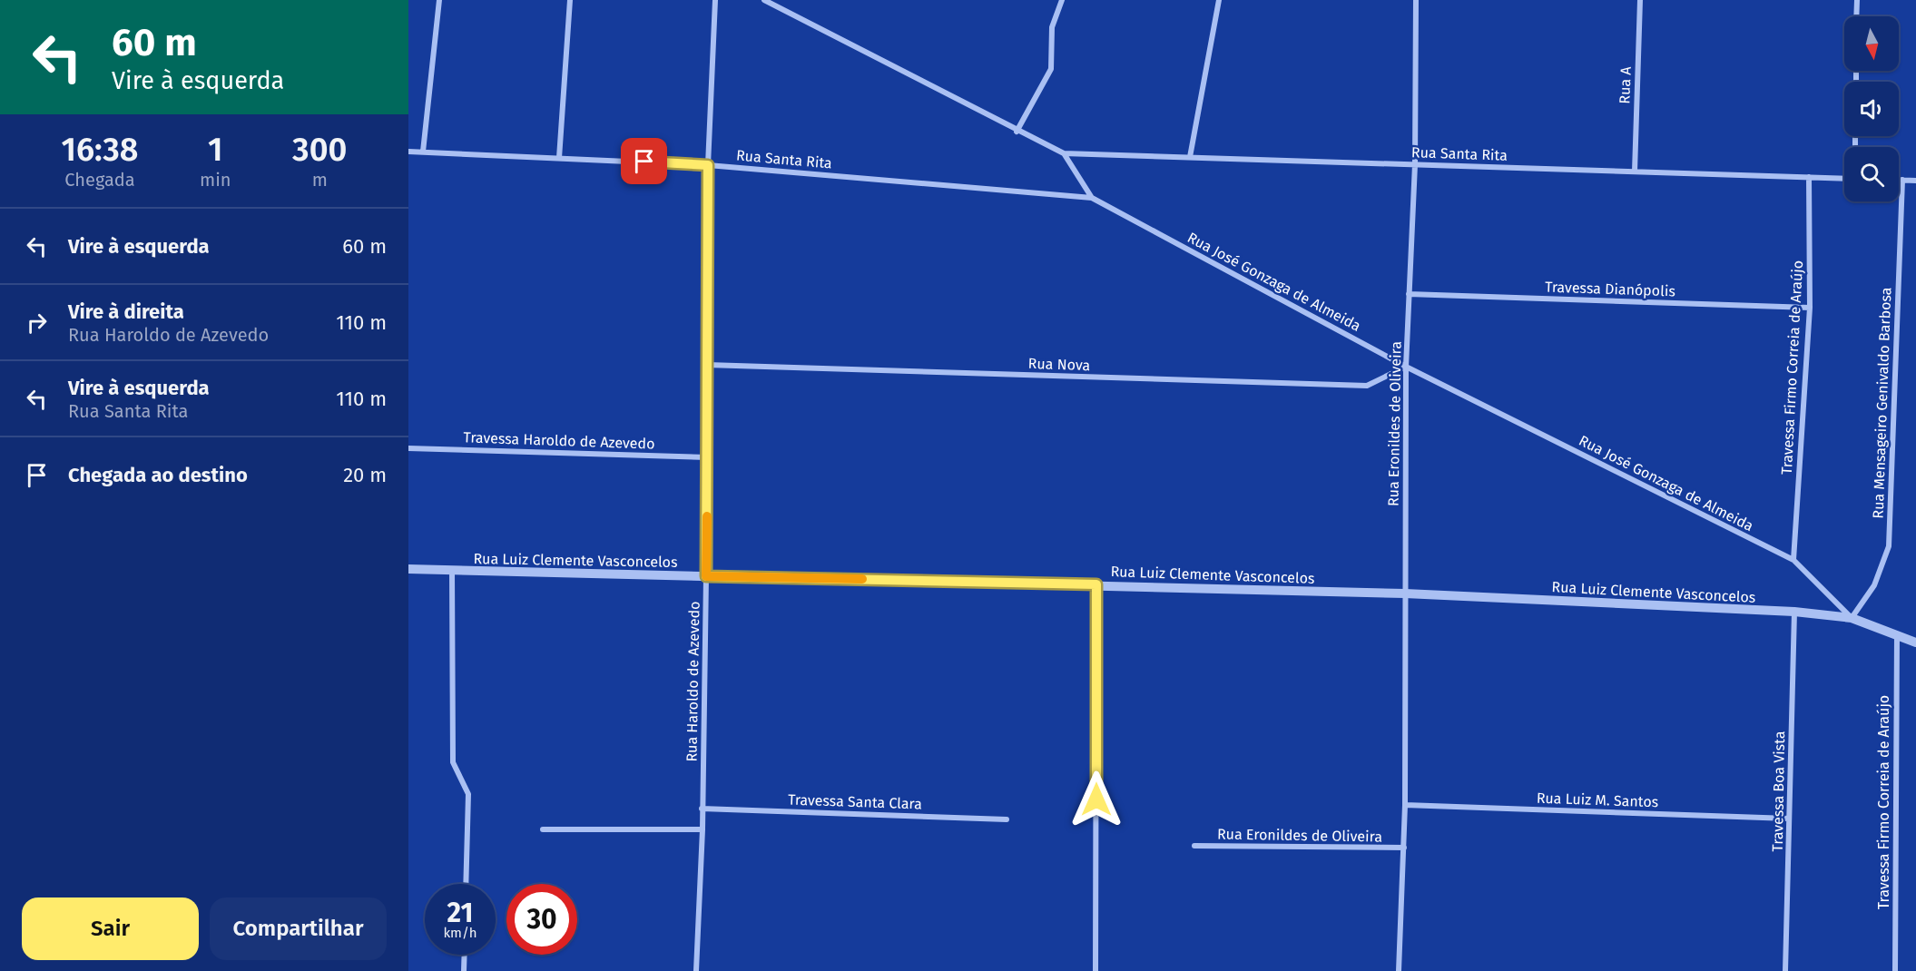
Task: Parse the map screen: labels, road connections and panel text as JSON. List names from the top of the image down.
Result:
{
  "streets": {
    "street": [
      "Rua A",
      "Rua Santa Rita",
      "Rua José Gonzaga de Almeida",
      "Travessa Dianópolis",
      "Rua Nova",
      "Travessa Firmo Correia de Araújo",
      "Rua Mensageiro Genivaldo Barbosa",
      "Rua Eronildes de Oliveira",
      "Travessa Haroldo de Azevedo",
      "Rua Luiz Clemente Vasconcelos",
      "Rua Haroldo de Azevedo",
      "Travessa Boa Vista",
      "Rua Luiz M. Santos",
      "Travessa Santa Clara"
    ]
  },
  "crossings": [
    ["Rua A", "Rua Santa Rita"],
    ["Rua Santa Rita", "Rua José Gonzaga de Almeida"],
    ["Rua Santa Rita", "Travessa Firmo Correia de Araújo"],
    ["Rua Santa Rita", "Rua Eronildes de Oliveira"],
    ["Rua Santa Rita", "Rua Haroldo de Azevedo"],
    ["Rua José Gonzaga de Almeida", "Rua Nova"],
    ["Rua José Gonzaga de Almeida", "Travessa Firmo Correia de Araújo"],
    ["Rua José Gonzaga de Almeida", "Rua Mensageiro Genivaldo Barbosa"],
    ["Rua José Gonzaga de Almeida", "Rua Eronildes de Oliveira"],
    ["Rua José Gonzaga de Almeida", "Rua Luiz Clemente Vasconcelos"],
    ["Travessa Dianópolis", "Travessa Firmo Correia de Araújo"],
    ["Travessa Dianópolis", "Rua Eronildes de Oliveira"],
    ["Rua Nova", "Rua Eronildes de Oliveira"],
    ["Rua Nova", "Rua Haroldo de Azevedo"],
    ["Travessa Firmo Correia de Araújo", "Rua Luiz Clemente Vasconcelos"],
    ["Rua Mensageiro Genivaldo Barbosa", "Rua Luiz Clemente Vasconcelos"],
    ["Rua Eronildes de Oliveira", "Rua Luiz Clemente Vasconcelos"],
    ["Rua Eronildes de Oliveira", "Rua Luiz M. Santos"],
    ["Travessa Haroldo de Azevedo", "Rua Haroldo de Azevedo"],
    ["Rua Luiz Clemente Vasconcelos", "Rua Haroldo de Azevedo"],
    ["Rua Luiz Clemente Vasconcelos", "Travessa Boa Vista"],
    ["Rua Haroldo de Azevedo", "Travessa Santa Clara"],
    ["Travessa Boa Vista", "Rua Luiz M. Santos"]
  ],
  "north": "bottom",
  "page": {
    "turn": ["60 m", "Vire à esquerda"],
    "eta": [
      "16:38",
      "Chegada",
      "1",
      "min",
      "300",
      "m"
    ],
    "list": [
      {
        "name": "Vire à esquerda",
        "value": "60 m"
      },
      {
        "name": "Vire à direita",
        "note": "Rua Haroldo de Azevedo",
        "value": "110 m"
      },
      {
        "name": "Vire à esquerda",
        "note": "Rua Santa Rita",
        "value": "110 m"
      },
      {
        "name": "Chegada ao destino",
        "value": "20 m"
      }
    ],
    "speed": "21 km/h",
    "limit": "30",
    "buttons": ["Sair", "Compartilhar"]
  }
}
